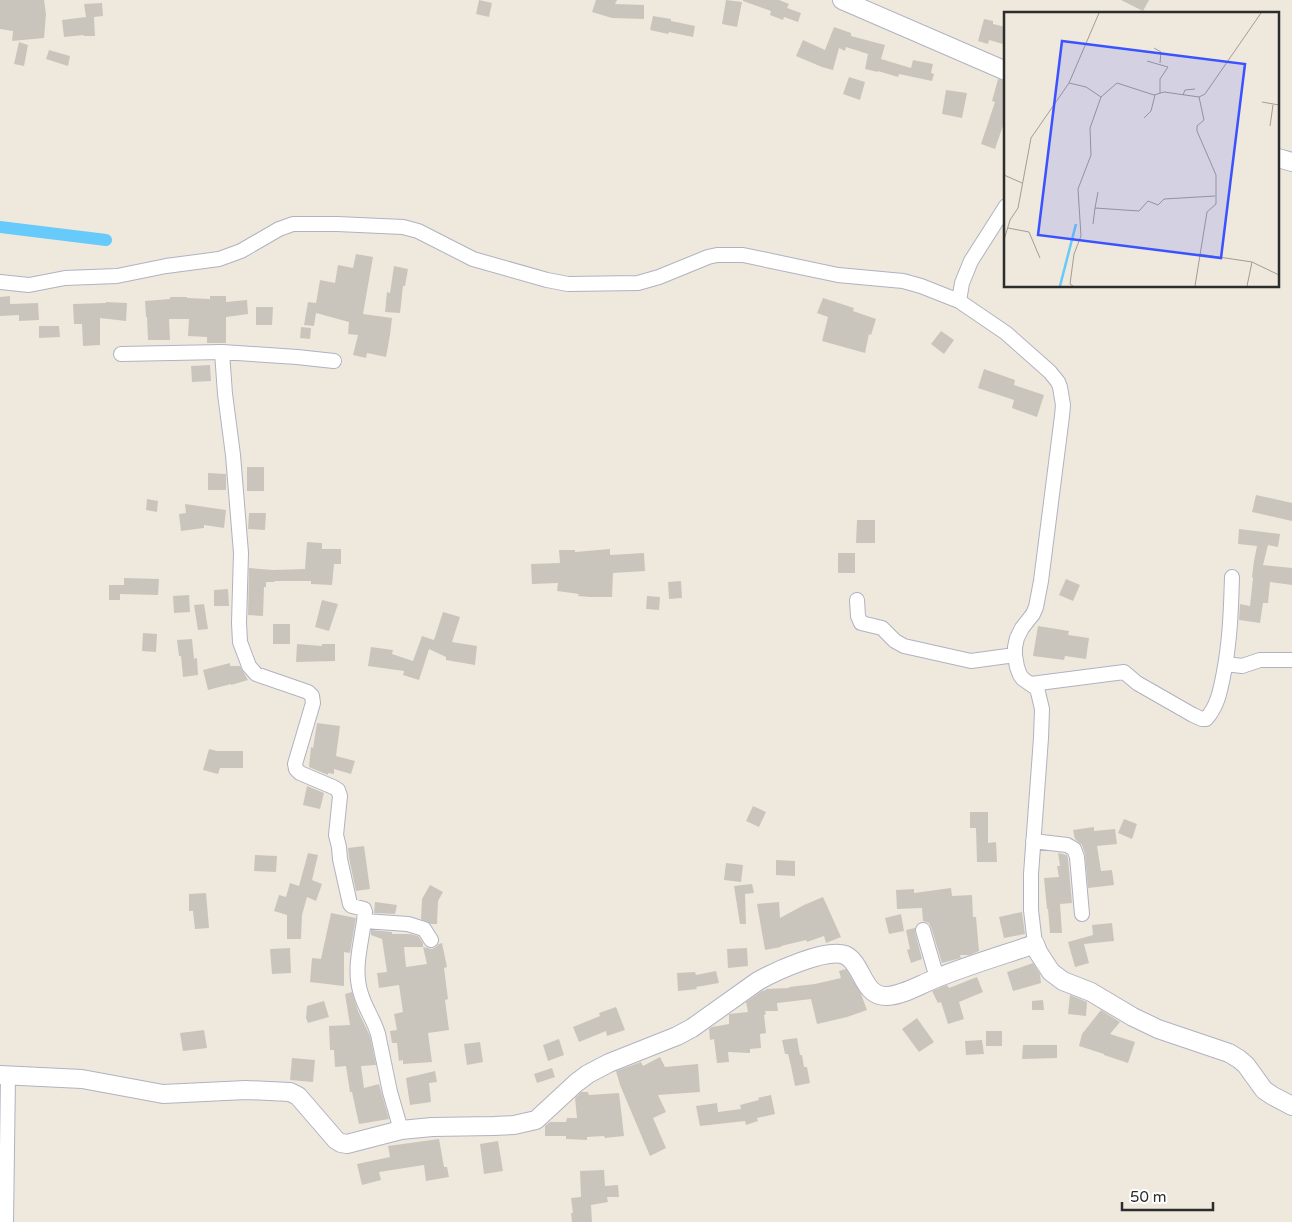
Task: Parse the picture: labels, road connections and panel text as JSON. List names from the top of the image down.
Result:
{
  "scale_bar": "50 m"
}
